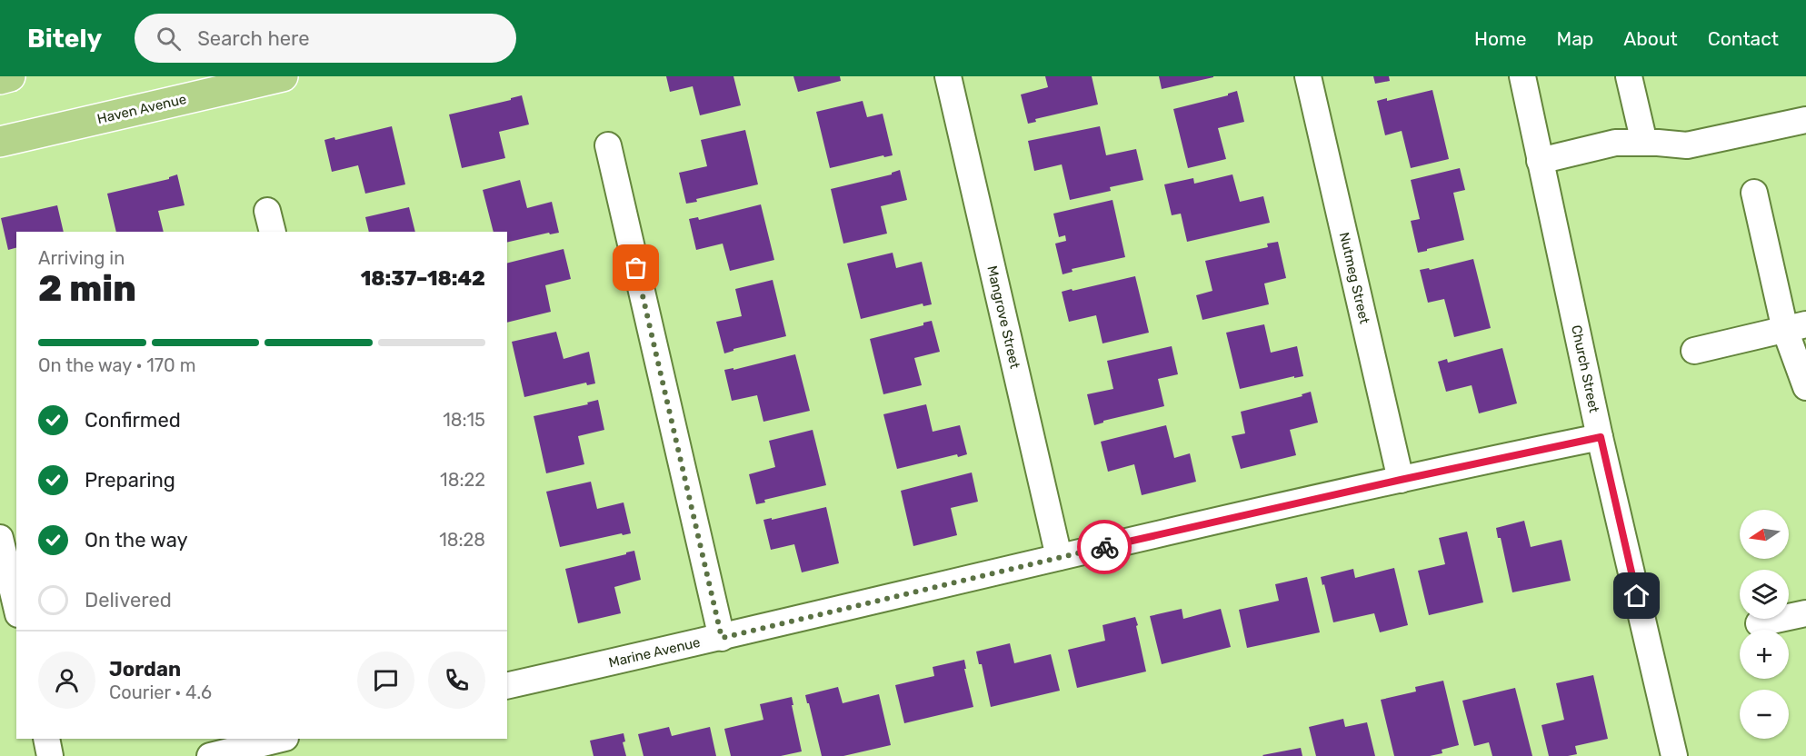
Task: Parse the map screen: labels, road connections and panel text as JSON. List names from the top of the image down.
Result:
{
  "streets": {
    "main road": ["Haven Avenue"],
    "street": [
      "Nutmeg Street",
      "Mangrove Street",
      "Church Street",
      "Marine Avenue"
    ]
  },
  "crossings": [
    ["Nutmeg Street", "Marine Avenue"],
    ["Mangrove Street", "Marine Avenue"],
    ["Church Street", "Marine Avenue"]
  ],
  "north": "left",
  "page": {
    "header": "Bitely",
    "search": "Search here",
    "nav": [
      "Home",
      "Map",
      "About",
      "Contact"
    ],
    "heading": ["2 min", "Arriving in", "18:37–18:42"],
    "panel": ["Jordan", "Courier · 4.6"],
    "bar": "On the way · 170 m",
    "list": [
      ["Confirmed", "18:15"],
      ["Preparing", "18:22"],
      ["On the way", "18:28"],
      "Delivered"
    ],
    "map_buttons": ["+", "−"]
  }
}
